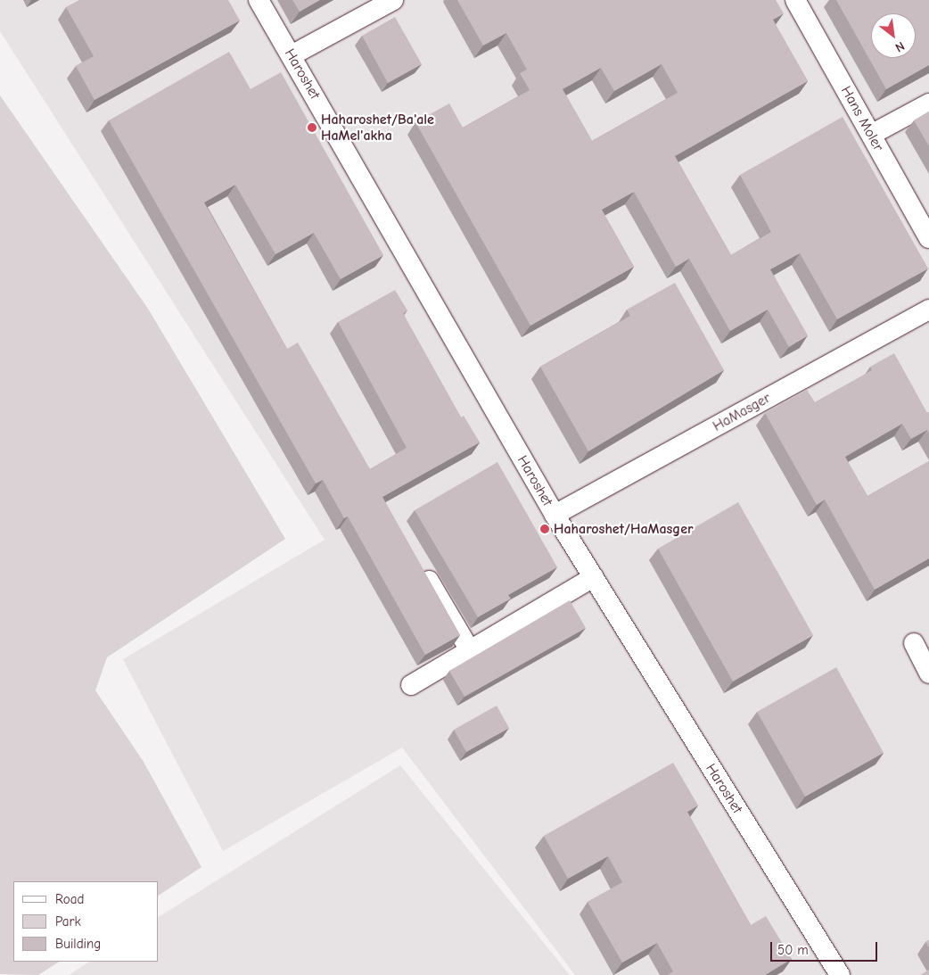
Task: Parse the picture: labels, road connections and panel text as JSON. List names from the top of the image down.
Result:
{
  "streets": {
    "street": ["Haroshet", "Hans Moler", "HaMasger"]
  },
  "crossings": [
    ["Haroshet", "HaMasger"]
  ],
  "places": ["Haharoshet/Ba'ale HaMel'akha", "Haharoshet/HaMasger"],
  "legend": ["Road", "Park", "Building"],
  "scale_bar": "50 m",
  "north": "bottom right"
}
